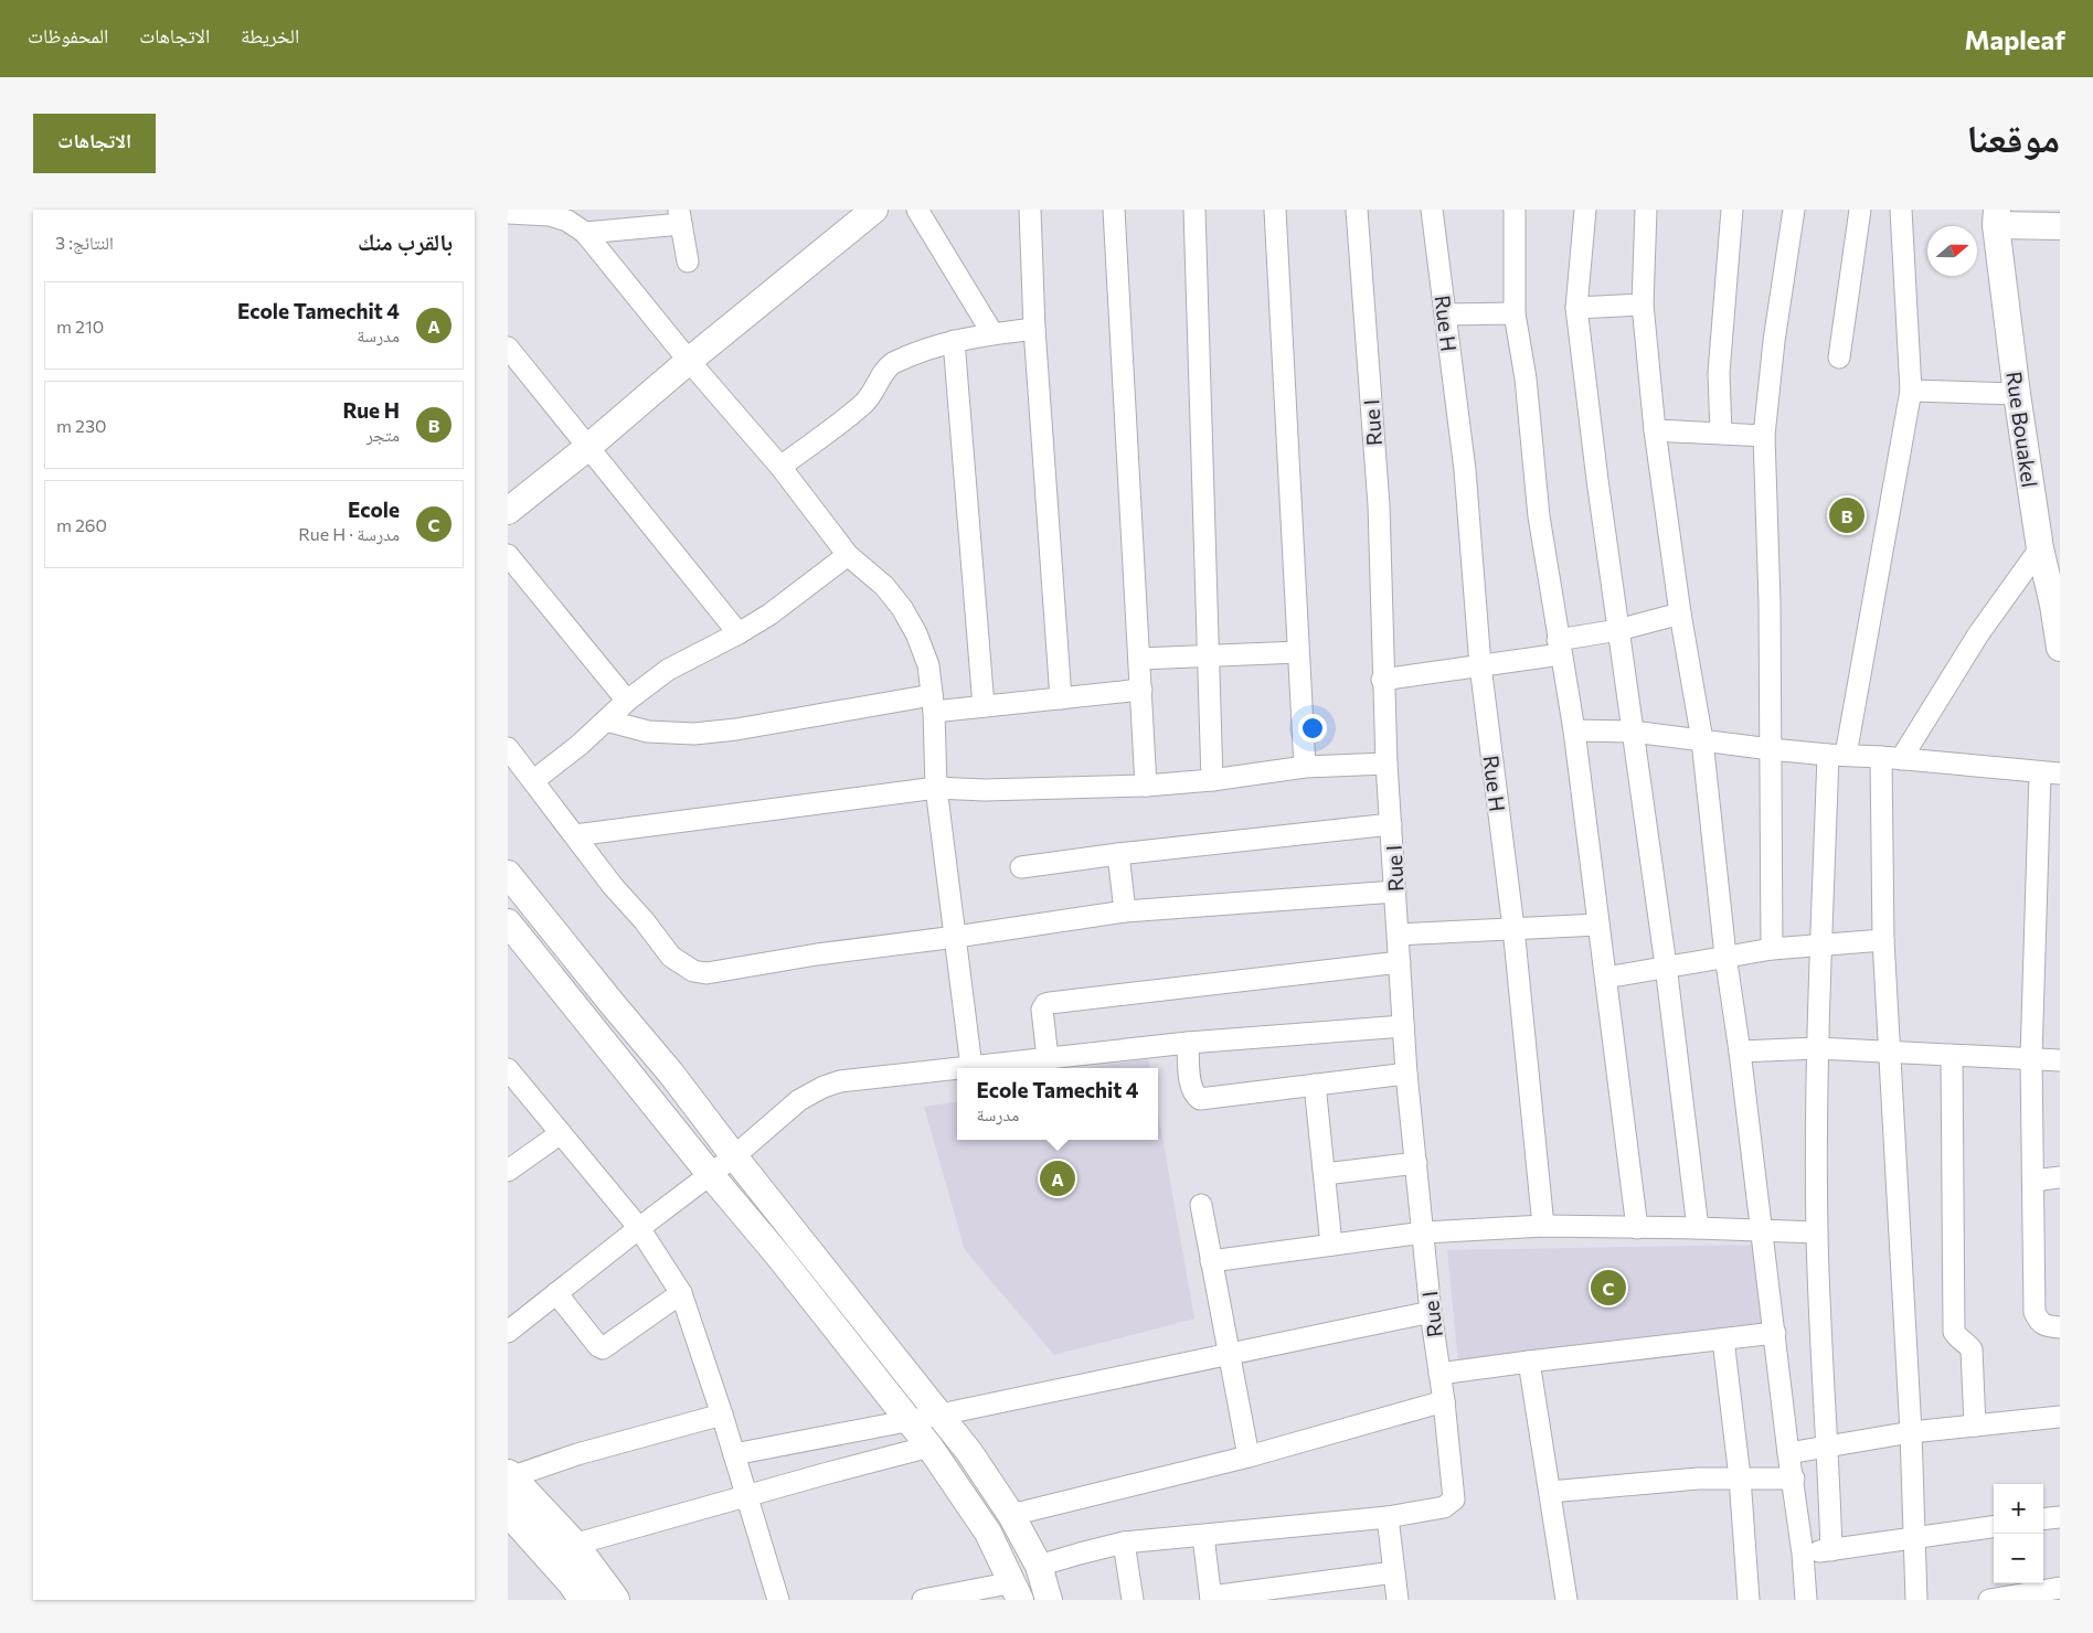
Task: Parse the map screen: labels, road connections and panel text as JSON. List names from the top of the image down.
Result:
{
  "streets": {
    "main road": ["Rue Bouakel"],
    "street": ["Rue H", "Rue I"]
  },
  "north": "right",
  "page": {
    "header": "Mapleaf",
    "nav": ["الخريطة", "الاتجاهات", "المحفوظات"],
    "title": "موقعنا",
    "buttons": "الاتجاهات",
    "heading": ["بالقرب منك", "النتائج: 3"],
    "list": [
      {
        "mark": "A",
        "name": "Ecole Tamechit 4",
        "note": "مدرسة",
        "value": "210 m"
      },
      {
        "mark": "B",
        "name": "Rue H",
        "note": "متجر",
        "value": "230 m"
      },
      {
        "mark": "C",
        "name": "Ecole",
        "note": "مدرسة · Rue H",
        "value": "260 m"
      }
    ],
    "pins": ["B", "A", "C"],
    "popup": ["Ecole Tamechit 4", "مدرسة"],
    "map_buttons": ["+", "−"]
  }
}
